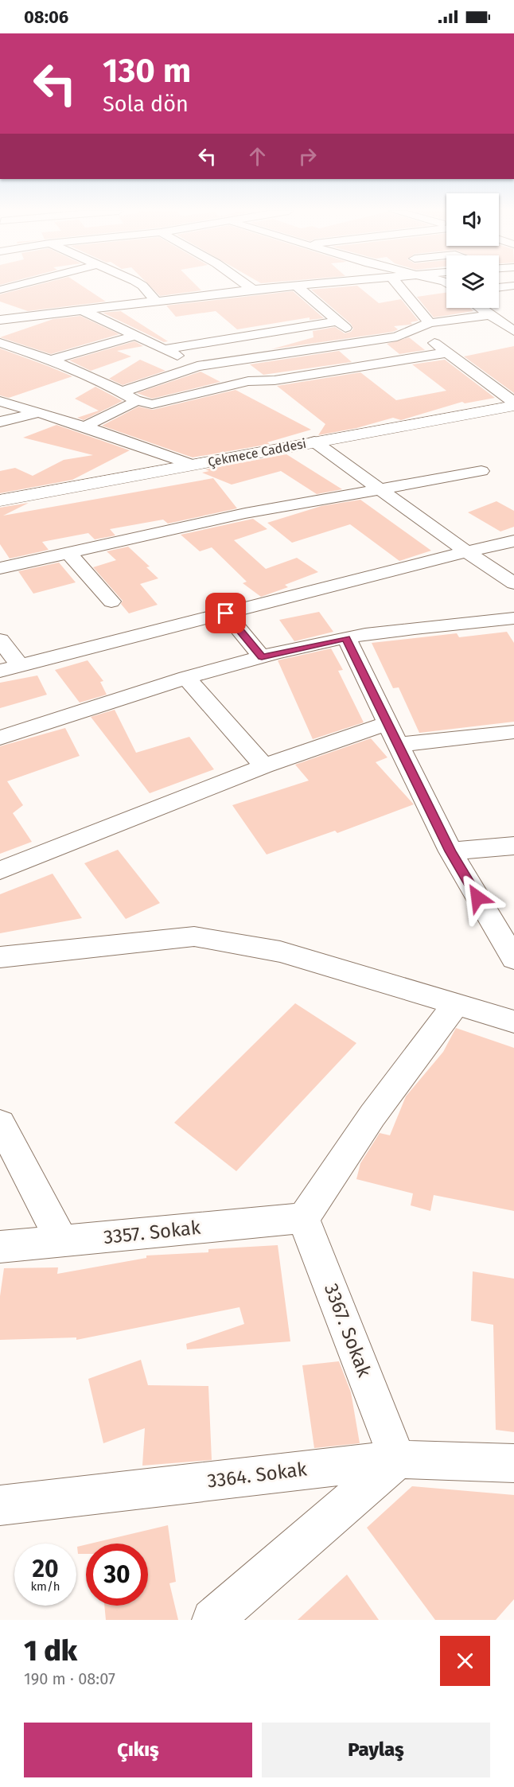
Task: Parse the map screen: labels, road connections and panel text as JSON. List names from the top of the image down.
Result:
{
  "streets": {
    "main road": ["Çekmece Caddesi"],
    "street": ["3357. Sokak", "3367. Sokak", "3364. Sokak"]
  },
  "crossings": [
    ["3357. Sokak", "3367. Sokak"],
    ["3367. Sokak", "3364. Sokak"]
  ],
  "page": {
    "status": "08:06",
    "turn": ["130 m", "Sola dön"],
    "speed": "20 km/h",
    "limit": "30",
    "heading": ["1 dk", "190 m · 08:07"],
    "buttons": ["Çıkış", "Paylaş"]
  }
}
